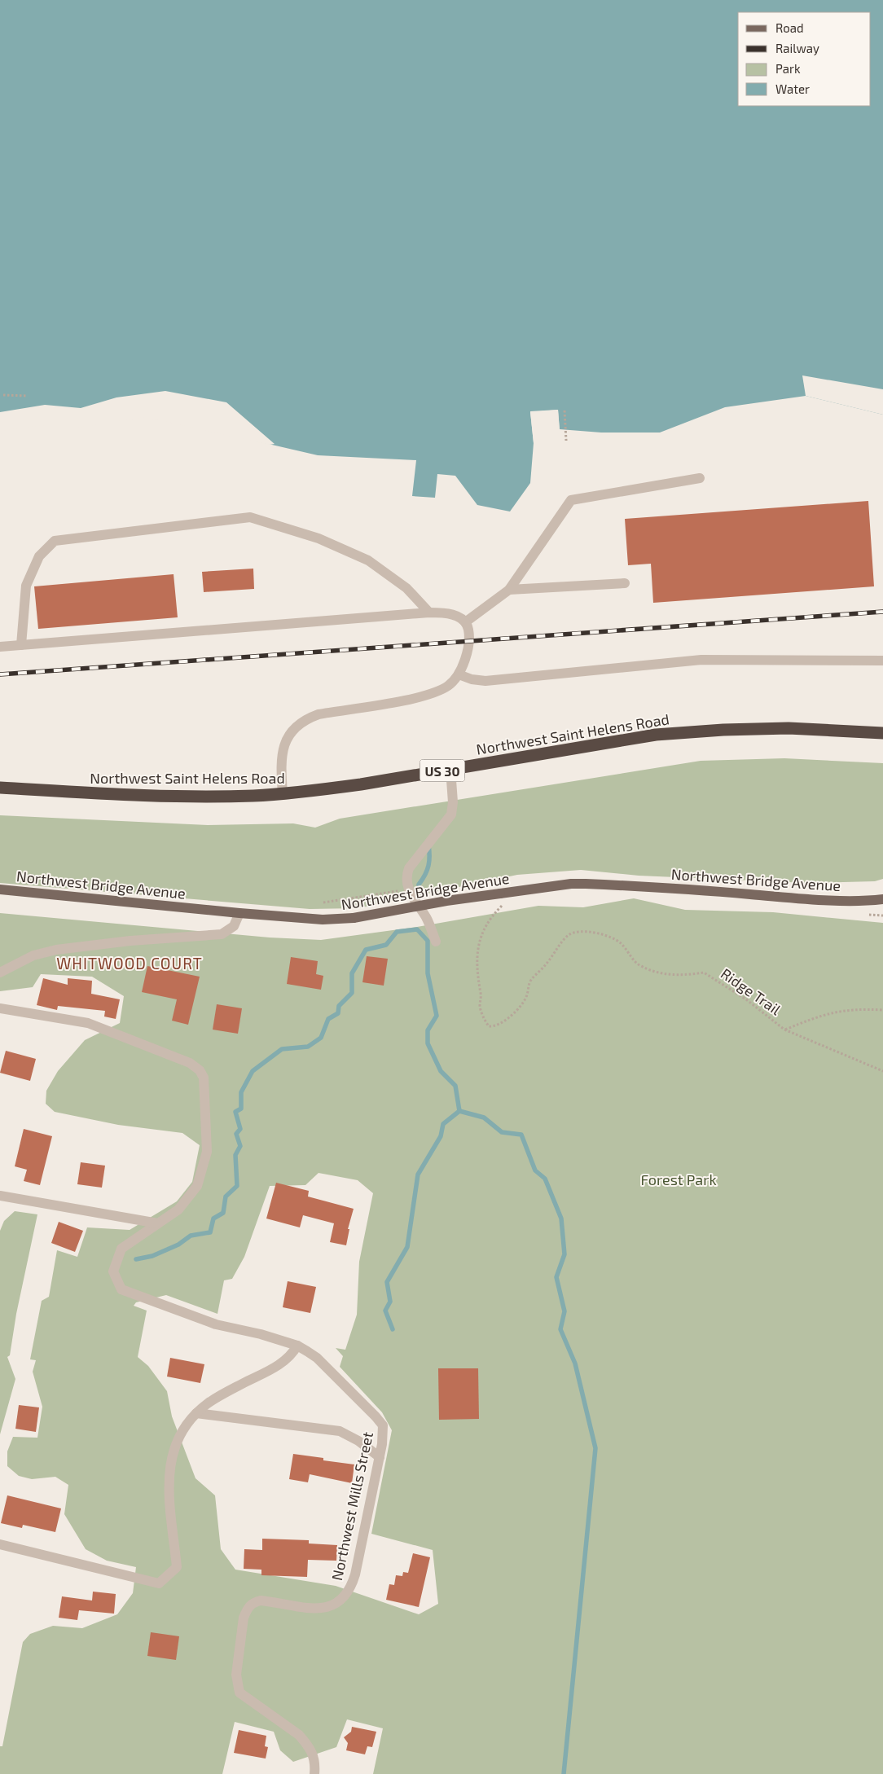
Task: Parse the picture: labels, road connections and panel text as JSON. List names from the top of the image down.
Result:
{
  "streets": {
    "highway": ["Northwest Saint Helens Road", "US 30"],
    "main road": ["Northwest Bridge Avenue"],
    "street": ["Northwest Mills Street"],
    "path": ["Ridge Trail"]
  },
  "crossings": [
    ["Northwest Bridge Avenue", "Ridge Trail"]
  ],
  "districts": ["WHITWOOD COURT"],
  "parks": ["Forest Park"],
  "legend": [
    "Road",
    "Railway",
    "Park",
    "Water"
  ]
}
